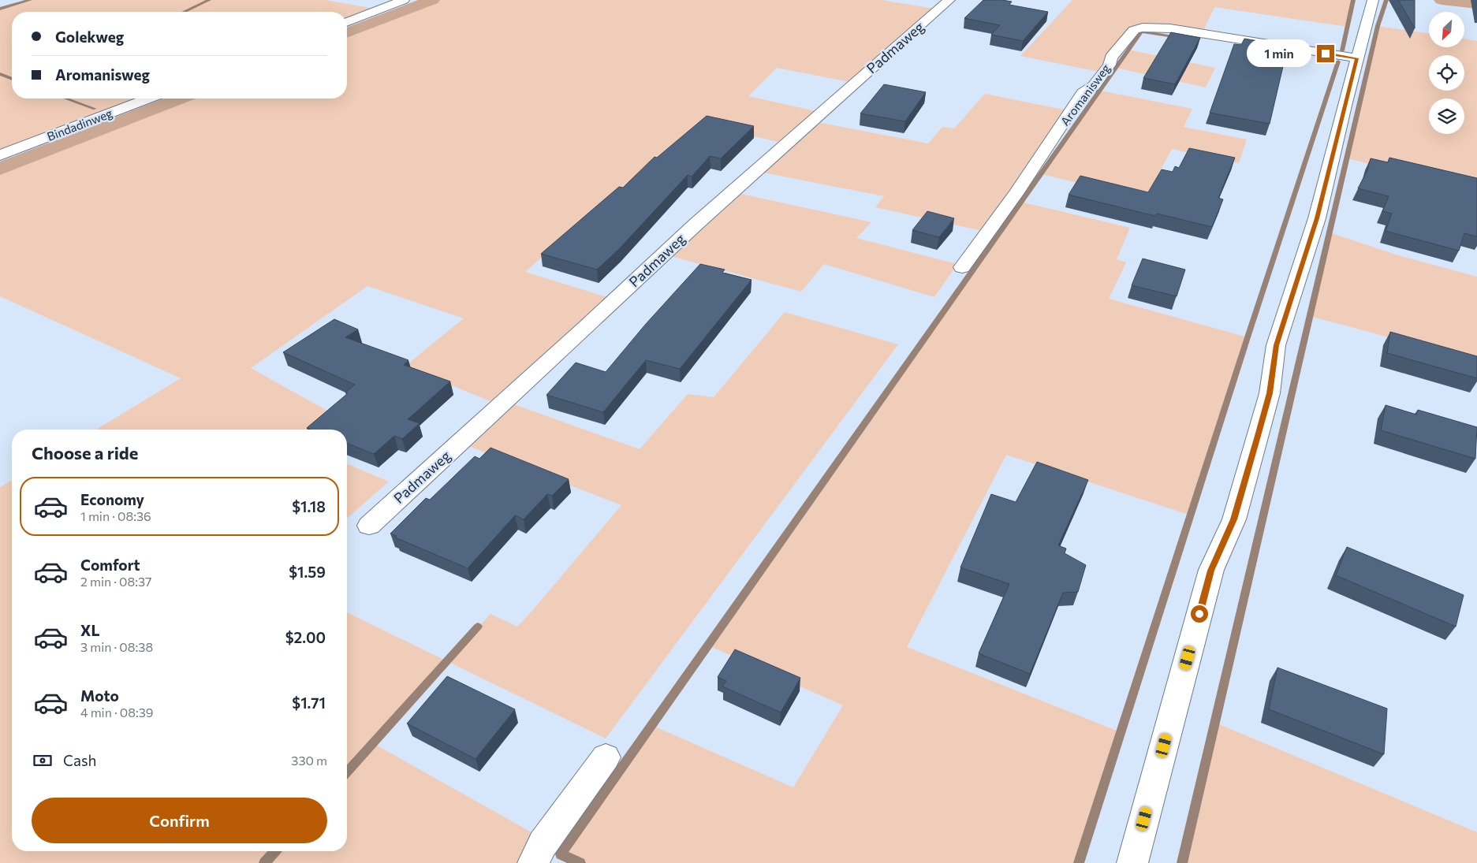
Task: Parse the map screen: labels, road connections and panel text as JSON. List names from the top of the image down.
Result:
{
  "streets": {
    "street": ["Padmaweg", "Aromanisweg", "Bindadinweg"]
  },
  "north": "bottom left",
  "page": {
    "banner": ["Golekweg", "Aromanisweg"],
    "bubble": "1 min",
    "heading": "Choose a ride",
    "list": [
      {
        "name": "Economy",
        "note": "1 min · 08:36",
        "value": "$1.18"
      },
      {
        "name": "Comfort",
        "note": "2 min · 08:37",
        "value": "$1.59"
      },
      {
        "name": "XL",
        "note": "3 min · 08:38",
        "value": "$2.00"
      },
      {
        "name": "Moto",
        "note": "4 min · 08:39",
        "value": "$1.71"
      }
    ],
    "pay": ["Cash", "330 m"],
    "buttons": "Confirm"
  }
}
